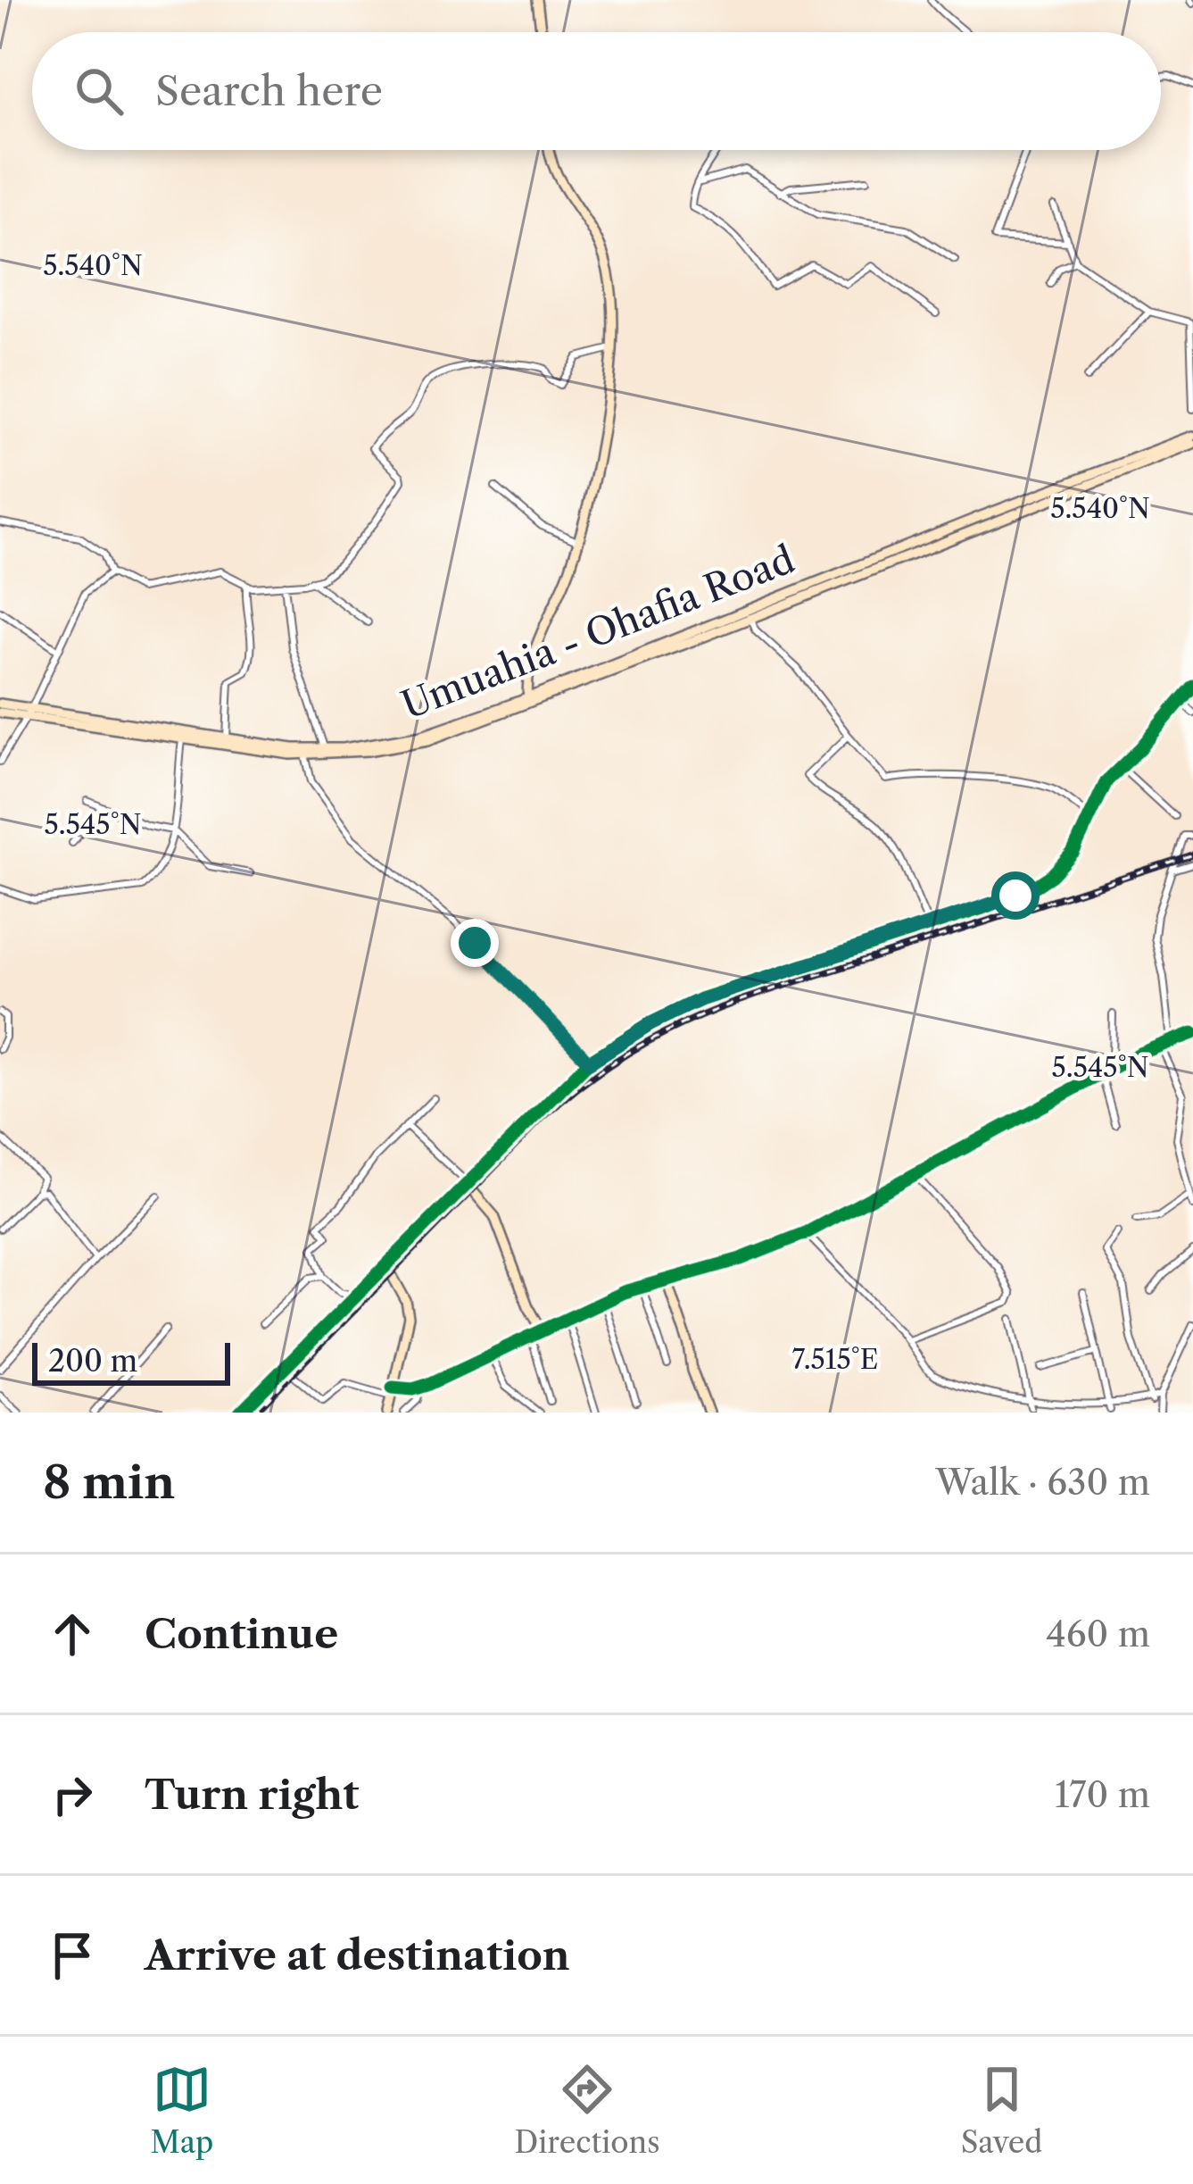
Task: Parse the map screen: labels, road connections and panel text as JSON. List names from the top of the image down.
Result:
{
  "streets": {
    "street": ["Umuahia - Ohafia Road"]
  },
  "scale_bar": "200 m",
  "page": {
    "search": "Search here",
    "scale": "200 m",
    "heading": ["8 min", "Walk · 630 m"],
    "list": [
      ["Continue", "460 m"],
      ["Turn right", "170 m"],
      "Arrive at destination"
    ],
    "nav": ["Map", "Directions", "Saved"]
  },
  "coordinates": ["5.540°N", "5.545°N", "7.515°E"]
}
